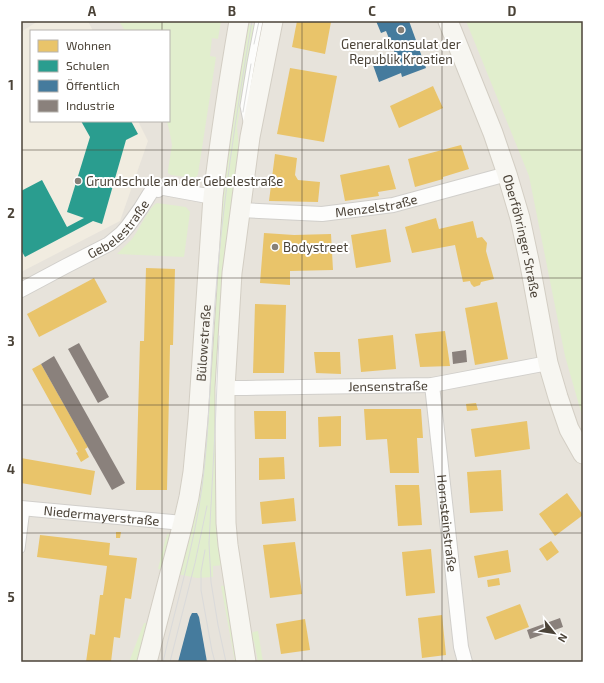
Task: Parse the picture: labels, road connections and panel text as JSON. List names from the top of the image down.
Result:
{
  "streets": {
    "main road": ["Oberföhringer Straße", "Bülowstraße"],
    "street": [
      "Menzelstraße",
      "Gebelestraße",
      "Jensenstraße",
      "Niedermayerstraße",
      "Hornsteinstraße"
    ]
  },
  "crossings": [
    ["Menzelstraße", "Oberföhringer Straße"],
    ["Menzelstraße", "Bülowstraße"],
    ["Gebelestraße", "Bülowstraße"],
    ["Oberföhringer Straße", "Jensenstraße"],
    ["Bülowstraße", "Jensenstraße"],
    ["Bülowstraße", "Niedermayerstraße"],
    ["Jensenstraße", "Hornsteinstraße"]
  ],
  "places": ["Generalkonsulat der Republik Kroatien", "Grundschule an der Gebelestraße", "Bodystreet"],
  "legend": [
    "Wohnen",
    "Schulen",
    "Öffentlich",
    "Industrie"
  ],
  "north": "bottom right",
  "grid": {
    "columns": [
      "A",
      "B",
      "C",
      "D"
    ],
    "rows": [
      "1",
      "2",
      "3",
      "4",
      "5"
    ]
  }
}
